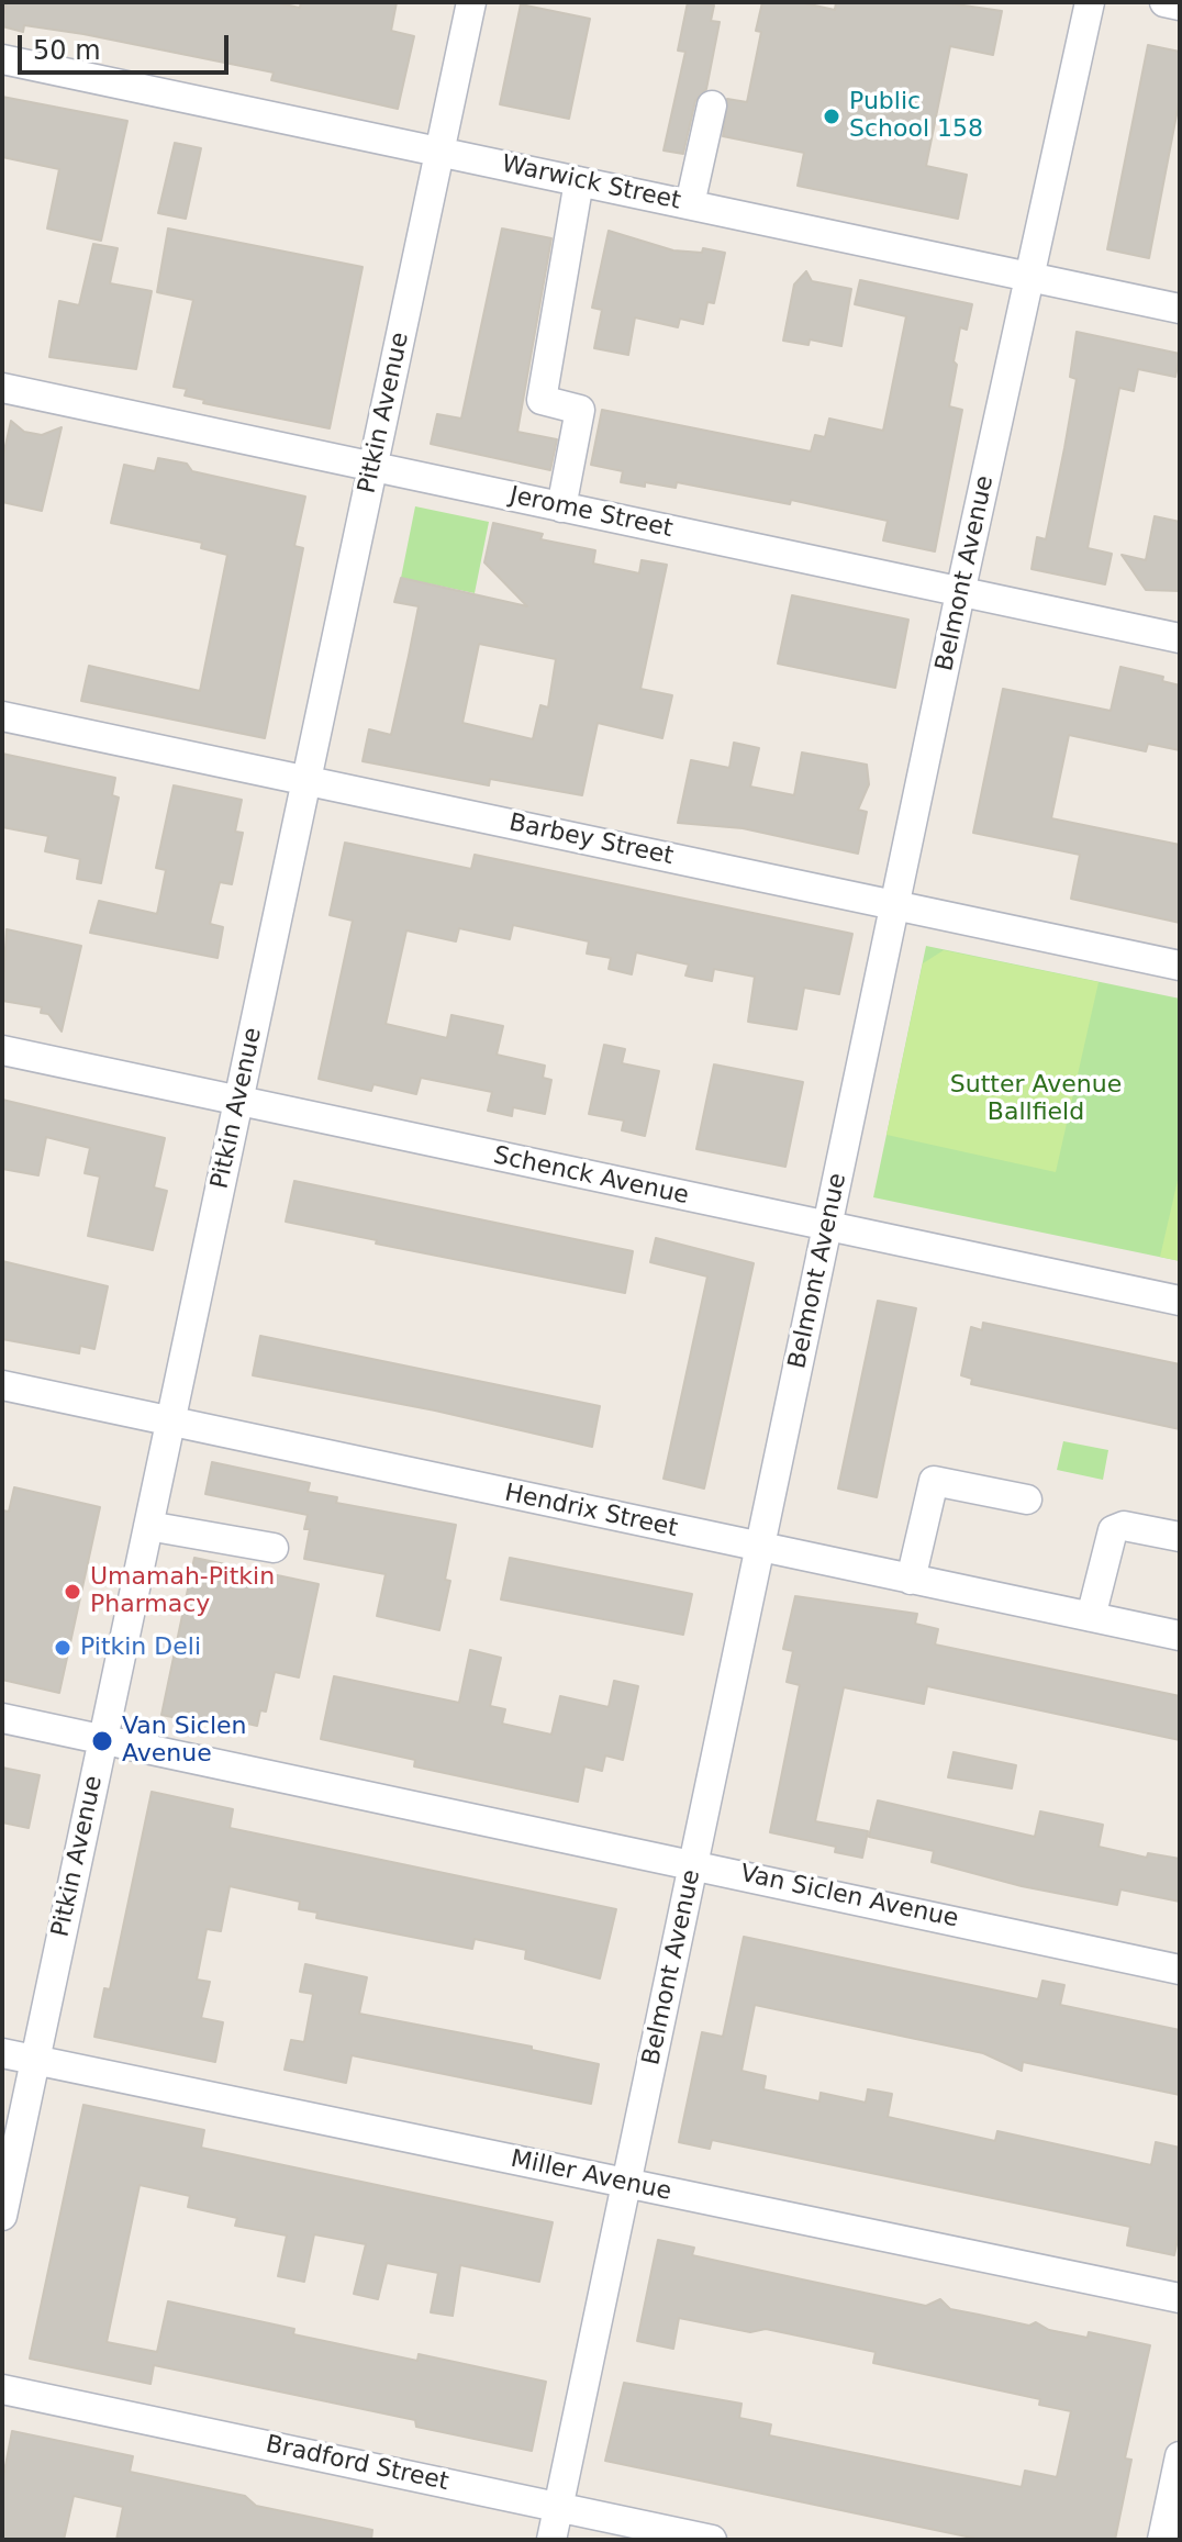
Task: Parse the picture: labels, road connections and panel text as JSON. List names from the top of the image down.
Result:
{
  "streets": {
    "street": [
      "Warwick Street",
      "Pitkin Avenue",
      "Jerome Street",
      "Belmont Avenue",
      "Barbey Street",
      "Schenck Avenue",
      "Hendrix Street",
      "Van Siclen Avenue",
      "Miller Avenue",
      "Bradford Street"
    ]
  },
  "crossings": [
    ["Warwick Street", "Pitkin Avenue"],
    ["Warwick Street", "Belmont Avenue"],
    ["Pitkin Avenue", "Jerome Street"],
    ["Pitkin Avenue", "Barbey Street"],
    ["Pitkin Avenue", "Schenck Avenue"],
    ["Pitkin Avenue", "Hendrix Street"],
    ["Pitkin Avenue", "Van Siclen Avenue"],
    ["Pitkin Avenue", "Miller Avenue"],
    ["Jerome Street", "Belmont Avenue"],
    ["Belmont Avenue", "Barbey Street"],
    ["Belmont Avenue", "Schenck Avenue"],
    ["Belmont Avenue", "Hendrix Street"],
    ["Belmont Avenue", "Van Siclen Avenue"],
    ["Belmont Avenue", "Miller Avenue"],
    ["Belmont Avenue", "Bradford Street"]
  ],
  "parks": ["Sutter Avenue Ballfield"],
  "places": [
    "Public School 158",
    "Umamah-Pitkin Pharmacy",
    "Pitkin Deli",
    "Van Siclen Avenue"
  ],
  "scale_bar": "50 m"
}
